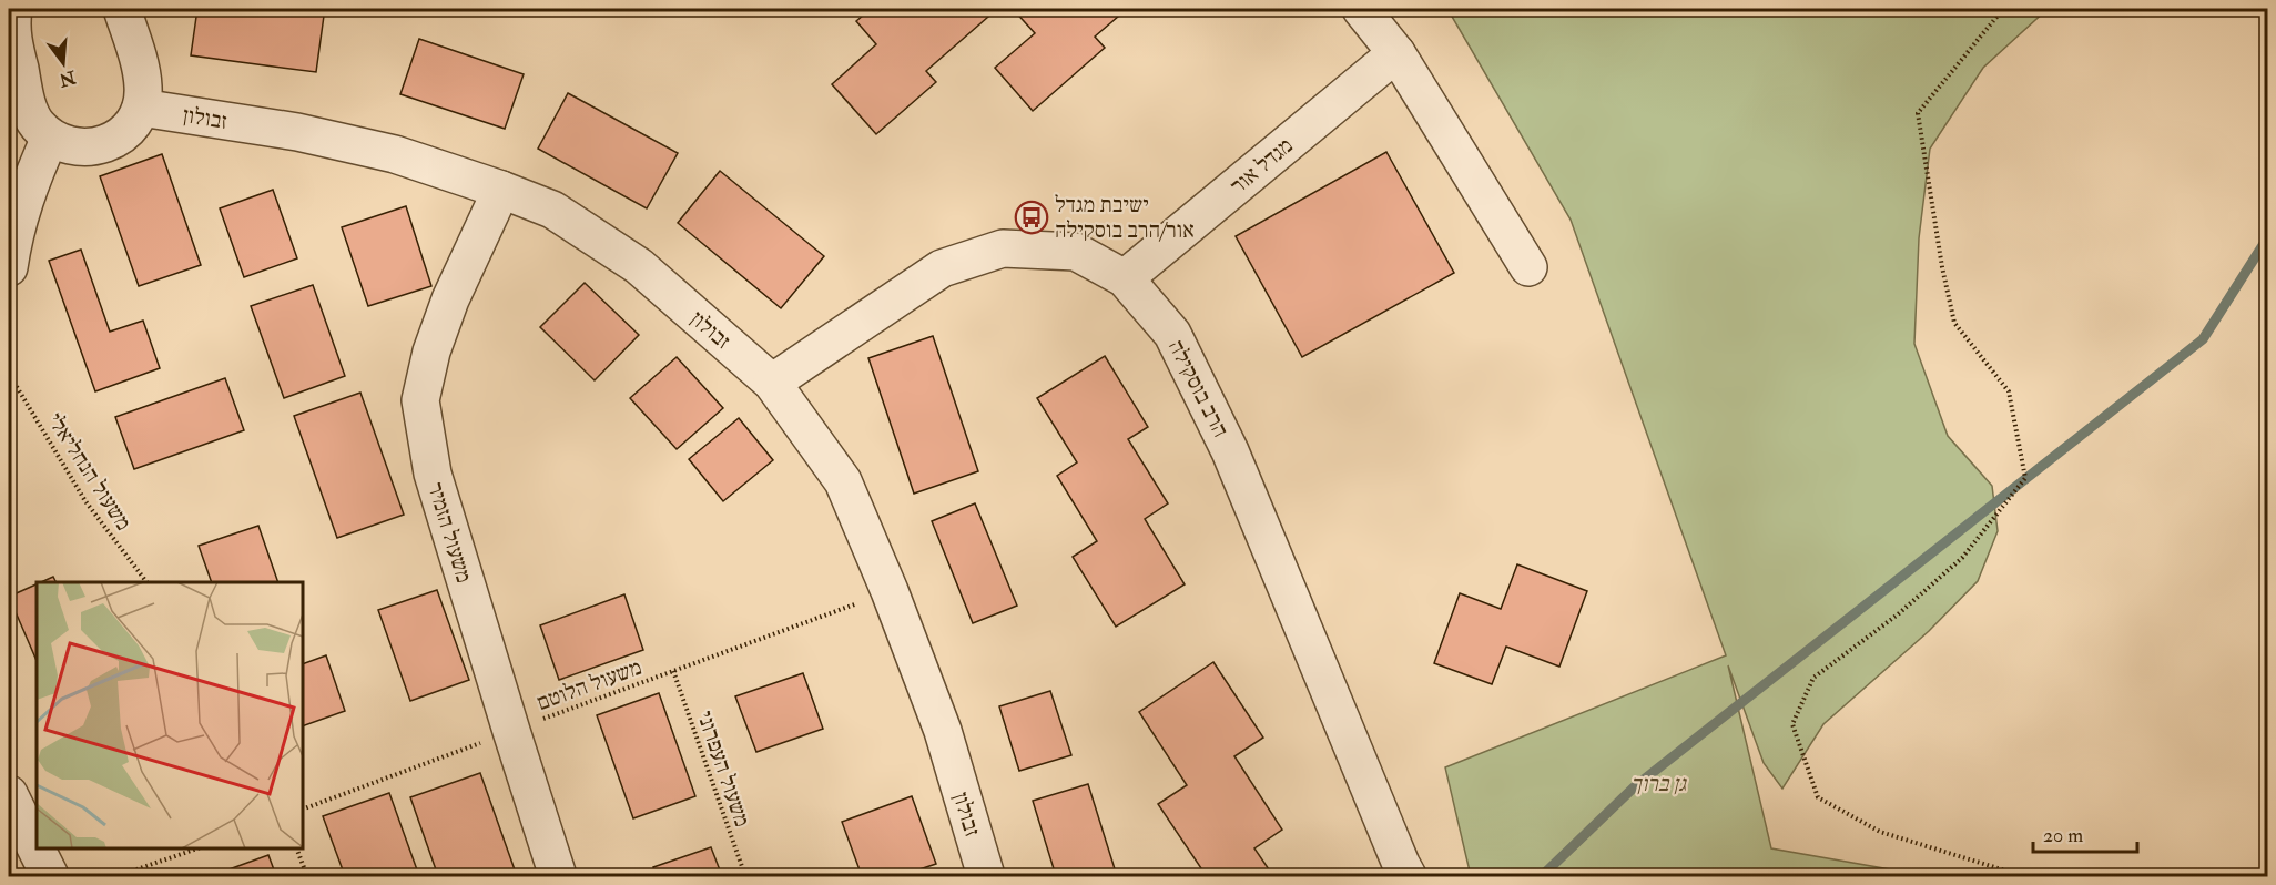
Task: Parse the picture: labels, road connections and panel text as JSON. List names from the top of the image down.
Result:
{
  "streets": {
    "street": [
      "זבולון",
      "מגדל אור",
      "הרב בוסקילה",
      "משעול הזמיר"
    ],
    "path": ["משעול הנחליאלי", "משעול הלוטם", "משעול העפרוני"]
  },
  "crossings": [
    ["זבולון", "הרב בוסקילה"],
    ["זבולון", "משעול הזמיר"],
    ["זבולון", "משעול הלוטם"],
    ["מגדל אור", "הרב בוסקילה"],
    ["משעול הזמיר", "משעול הלוטם"],
    ["משעול הלוטם", "משעול העפרוני"]
  ],
  "parks": ["גן ברוך"],
  "places": {
    "bus stop": ["ישיבת מגדל אור/הרב בוסקילה"]
  },
  "scale_bar": "20 m",
  "north": "bottom"
}
